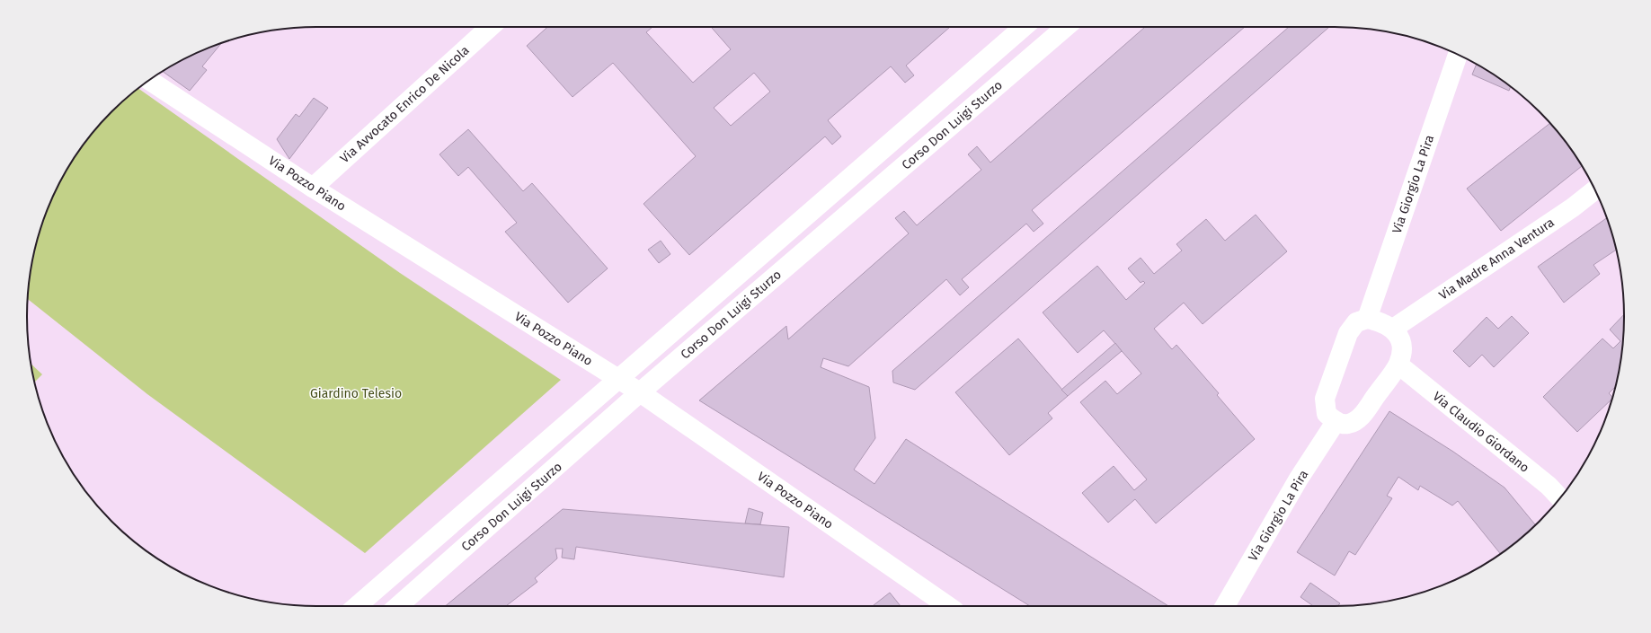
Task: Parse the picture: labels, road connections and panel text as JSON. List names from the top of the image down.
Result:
{
  "streets": {
    "street": [
      "Via Avvocato Enrico De Nicola",
      "Corso Don Luigi Sturzo",
      "Via Pozzo Piano",
      "Via Giorgio La Pira",
      "Via Madre Anna Ventura",
      "Via Claudio Giordano"
    ]
  },
  "crossings": [
    ["Via Avvocato Enrico De Nicola", "Via Pozzo Piano"],
    ["Corso Don Luigi Sturzo", "Via Pozzo Piano"]
  ],
  "parks": ["Giardino Telesio"]
}
